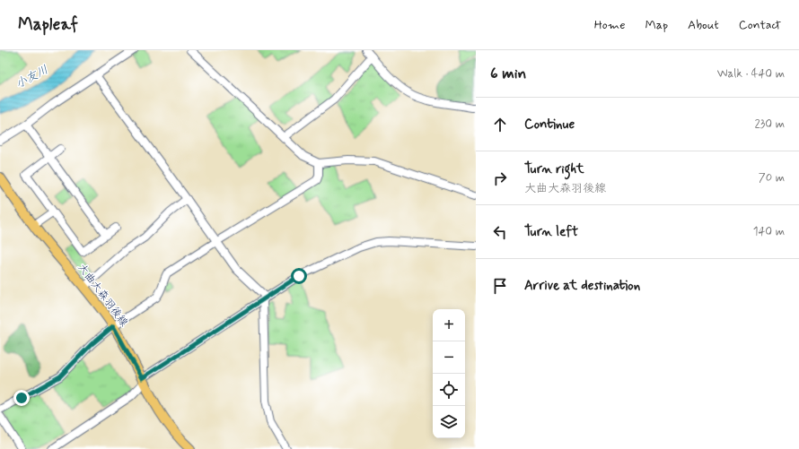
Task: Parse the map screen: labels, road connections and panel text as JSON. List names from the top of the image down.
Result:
{
  "streets": {
    "main road": ["大曲大森羽後線"]
  },
  "water": ["小友川"],
  "page": {
    "header": "Mapleaf",
    "nav": [
      "Home",
      "Map",
      "About",
      "Contact"
    ],
    "heading": ["6 min", "Walk · 440 m"],
    "list": [
      ["Continue", "230 m"],
      ["Turn right", "大曲大森羽後線", "70 m"],
      ["Turn left", "140 m"],
      "Arrive at destination"
    ],
    "map_buttons": ["+", "−"]
  }
}
